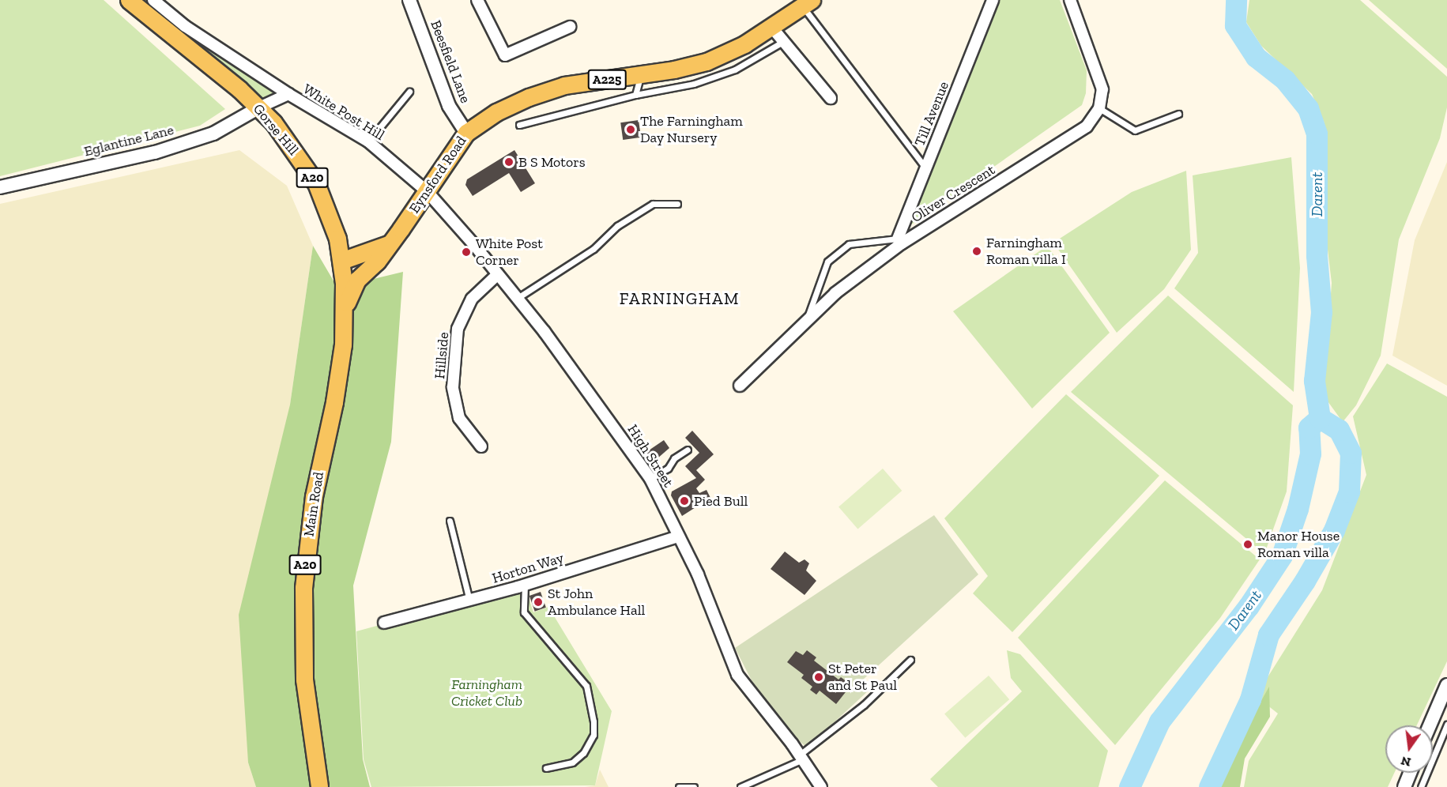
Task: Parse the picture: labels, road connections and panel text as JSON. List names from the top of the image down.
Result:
{
  "streets": {
    "main road": [
      "A225",
      "Gorse Hill",
      "Eynsford Road",
      "A20",
      "Main Road"
    ],
    "street": [
      "Beesfield Lane",
      "White Post Hill",
      "Till Avenue",
      "Eglantine Lane",
      "Oliver Crescent",
      "Hillside",
      "High Street",
      "Horton Way"
    ]
  },
  "crossings": [
    ["Beesfield Lane", "Eynsford Road"],
    ["White Post Hill", "Gorse Hill"],
    ["White Post Hill", "Eglantine Lane"],
    ["White Post Hill", "Eynsford Road"],
    ["White Post Hill", "High Street"],
    ["Till Avenue", "Oliver Crescent"],
    ["Gorse Hill", "Eglantine Lane"],
    ["Gorse Hill", "Eynsford Road"],
    ["Gorse Hill", "Main Road"],
    ["Eynsford Road", "High Street"],
    ["Eynsford Road", "Main Road"],
    ["Hillside", "High Street"],
    ["High Street", "Horton Way"]
  ],
  "districts": ["FARNINGHAM"],
  "water": ["Darent"],
  "parks": ["Farningham Cricket Club"],
  "places": [
    "The Farningham Day Nursery",
    "B S Motors",
    "Farningham Roman villa I",
    "White Post Corner",
    "Pied Bull",
    "Manor House Roman villa",
    "St John Ambulance Hall",
    "St Peter and St Paul"
  ],
  "north": "bottom"
}
